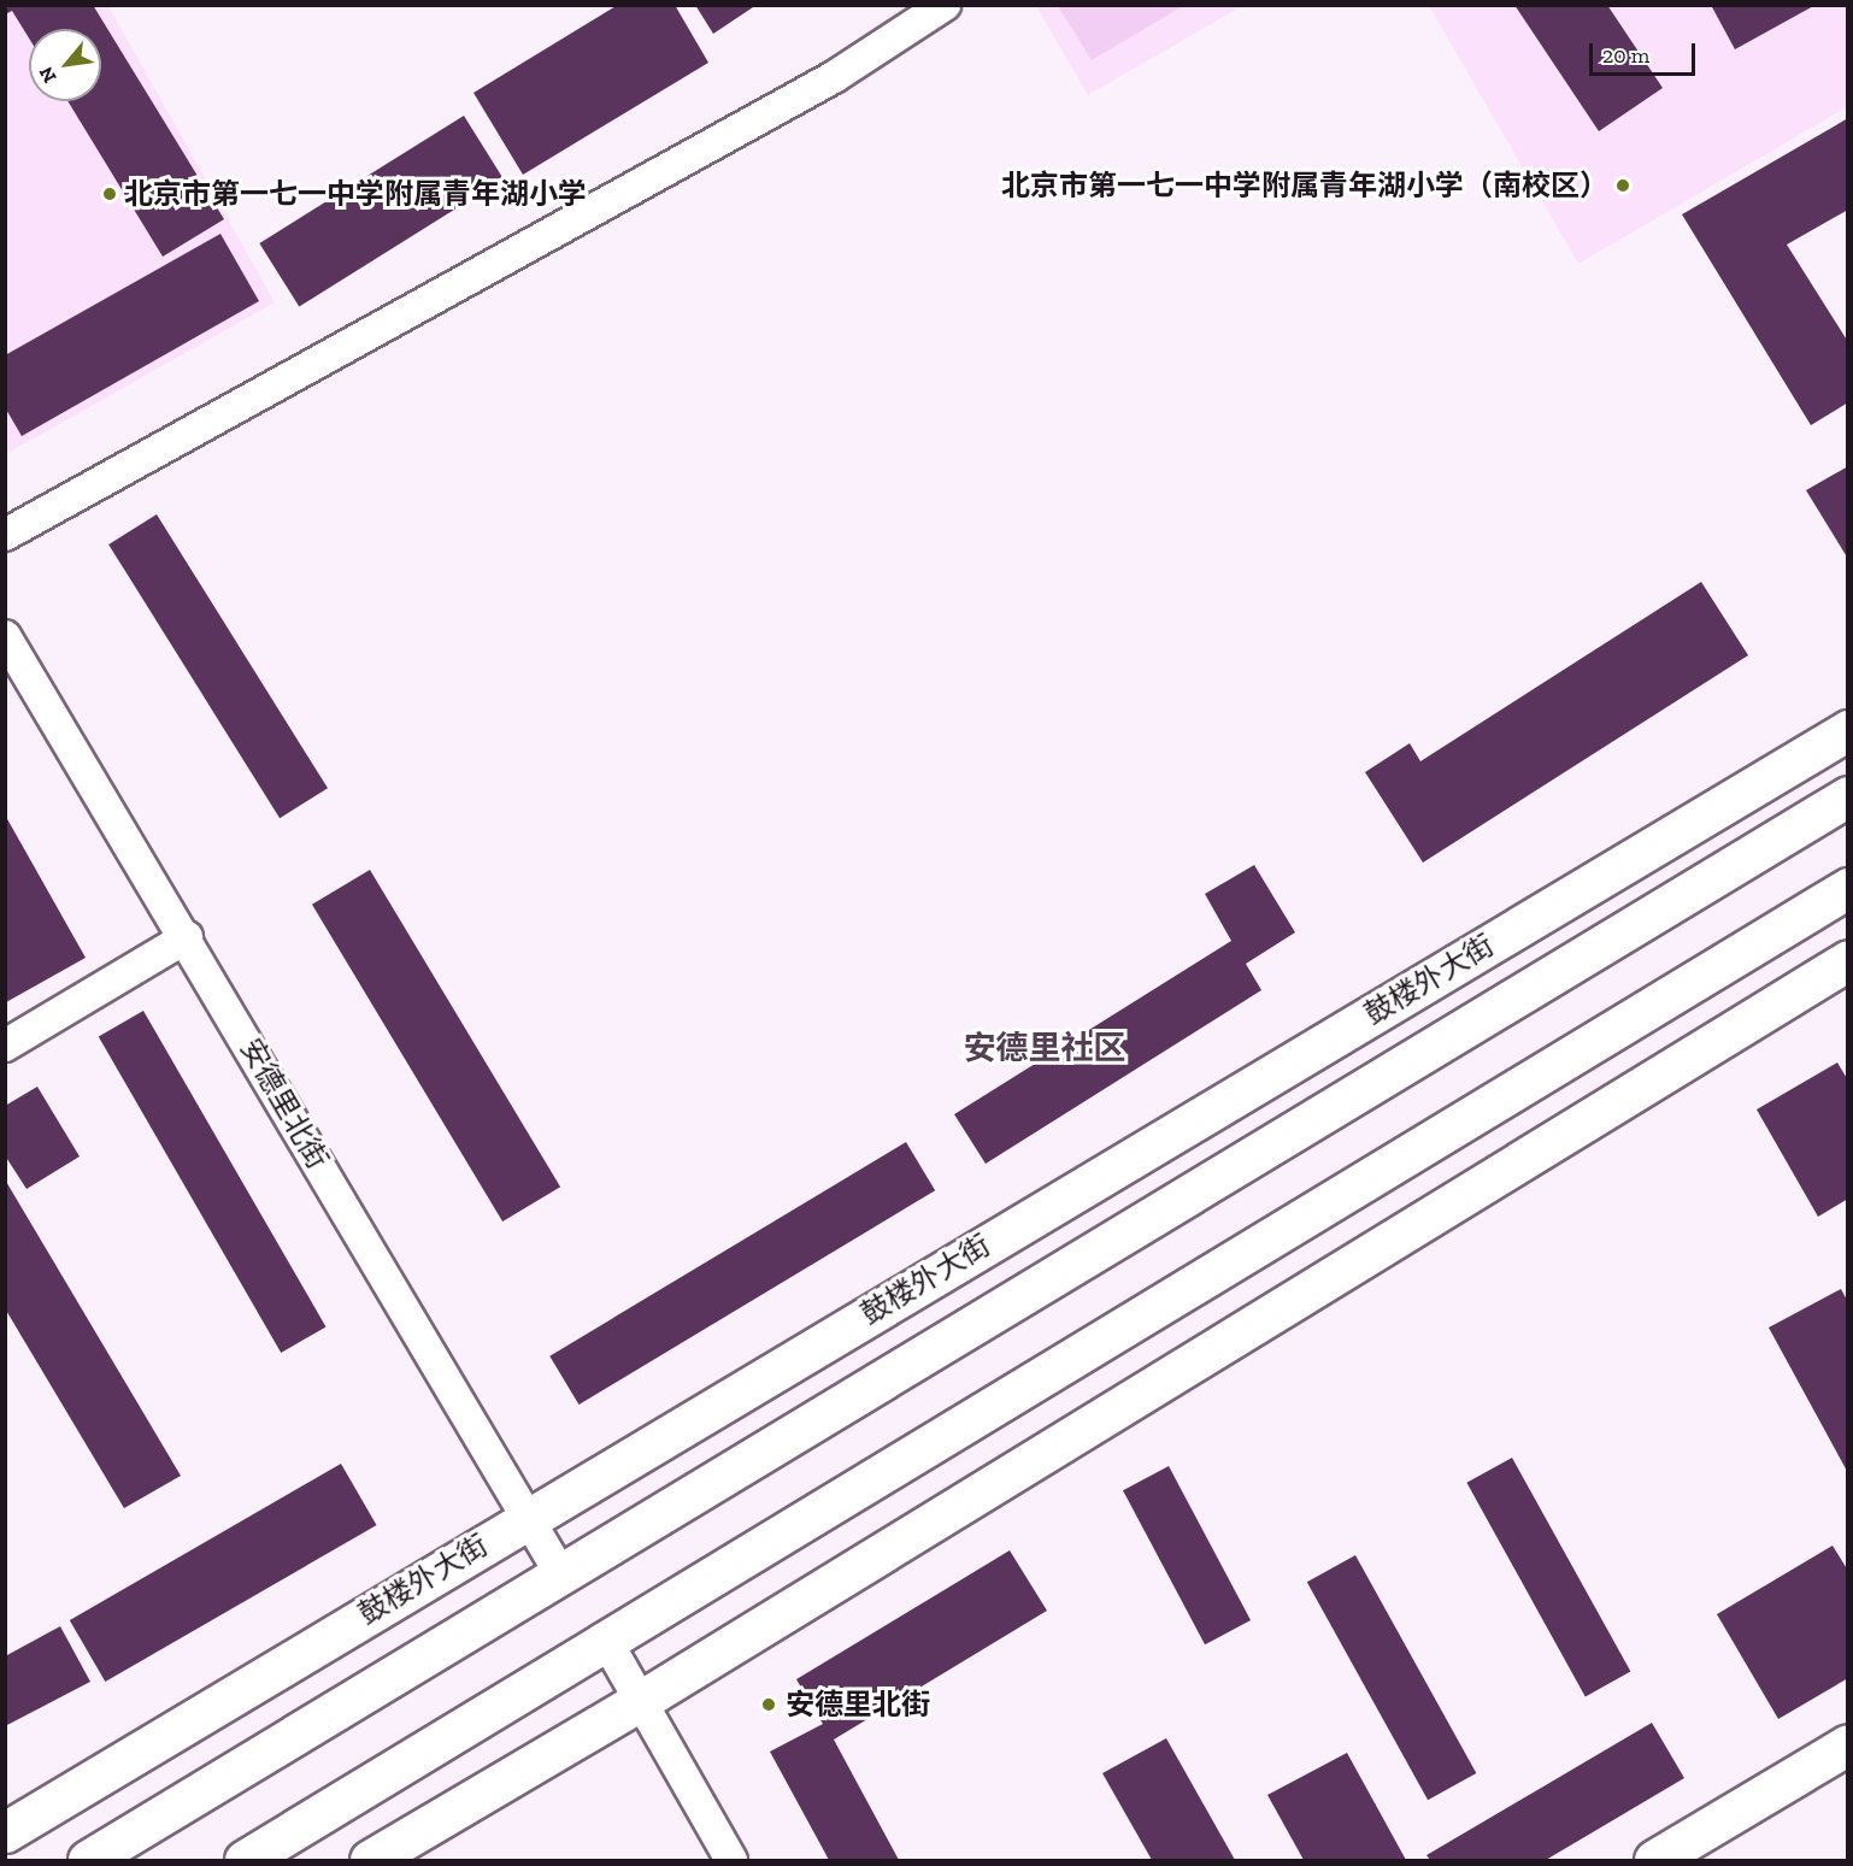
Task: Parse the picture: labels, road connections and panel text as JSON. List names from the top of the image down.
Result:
{
  "streets": {
    "main road": ["鼓楼外大街"],
    "street": ["安德里北街"]
  },
  "crossings": [
    ["鼓楼外大街", "安德里北街"]
  ],
  "districts": ["安德里社区"],
  "places": ["北京市第一七一中学附属青年湖小学（南校区）", "北京市第一七一中学附属青年湖小学", "安德里北街"],
  "scale_bar": "20 m",
  "north": "bottom left"
}
